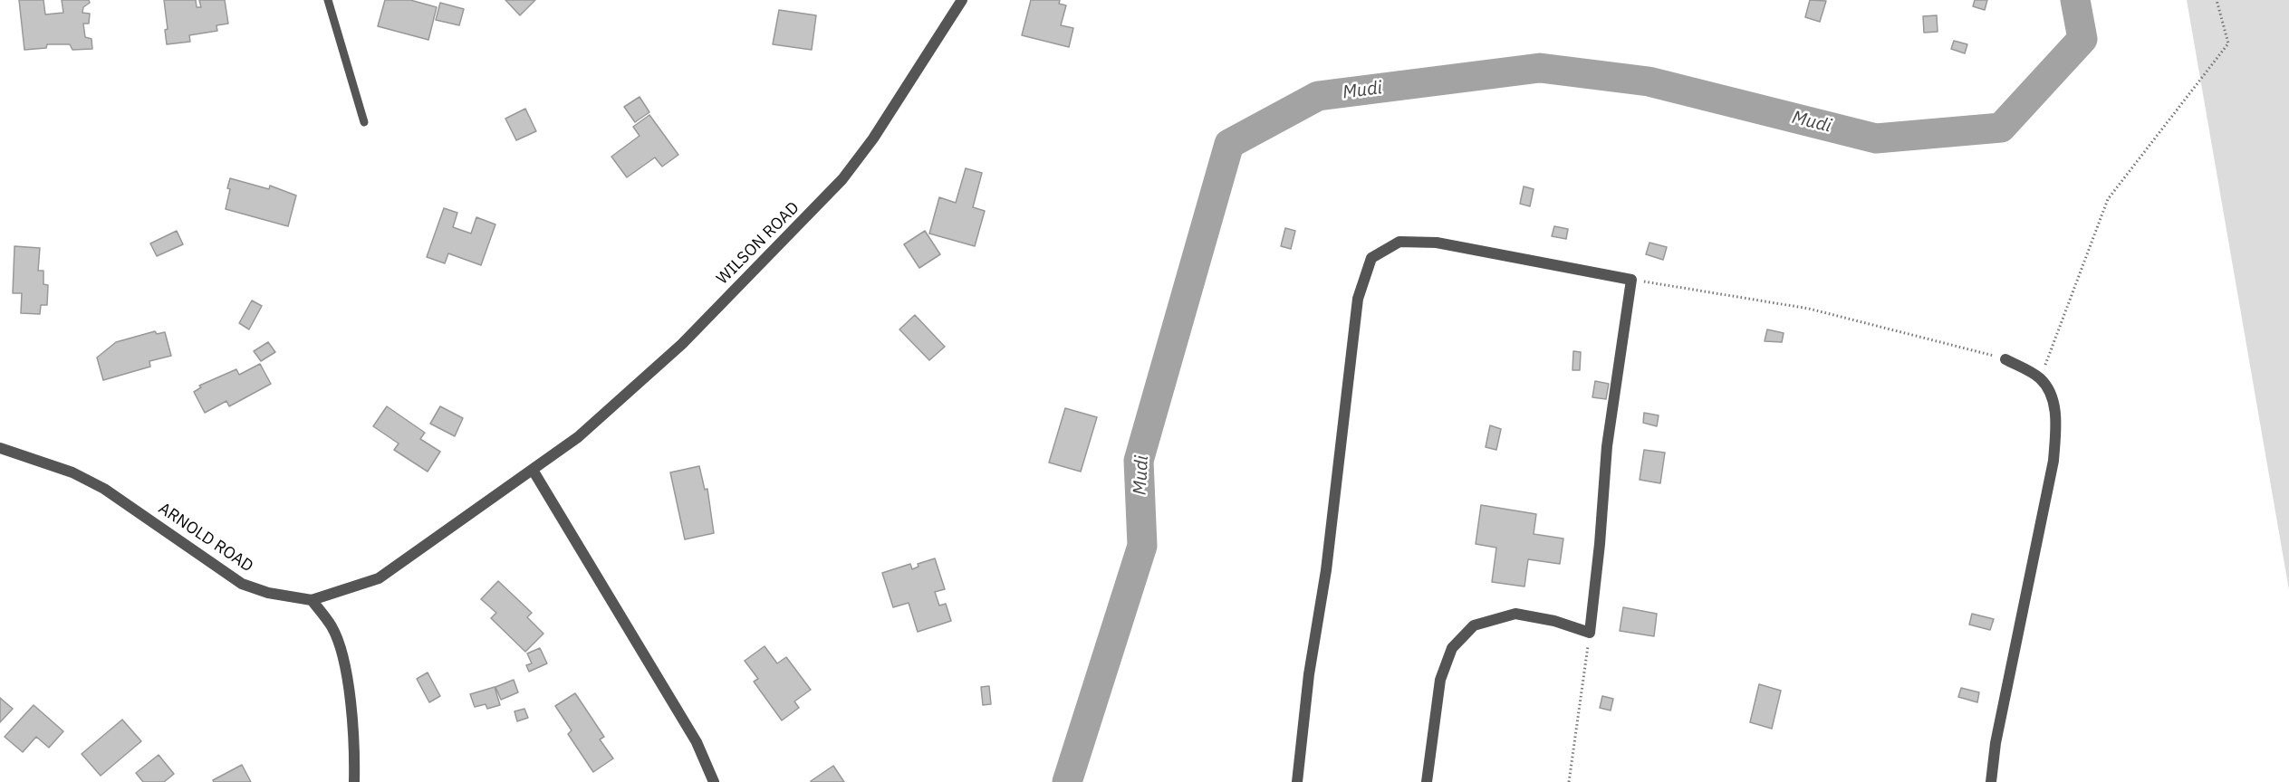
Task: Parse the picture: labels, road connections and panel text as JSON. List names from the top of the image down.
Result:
{
  "streets": {
    "street": ["WILSON ROAD", "ARNOLD ROAD"]
  },
  "crossings": [
    ["WILSON ROAD", "ARNOLD ROAD"]
  ],
  "water": ["Mudi"]
}
